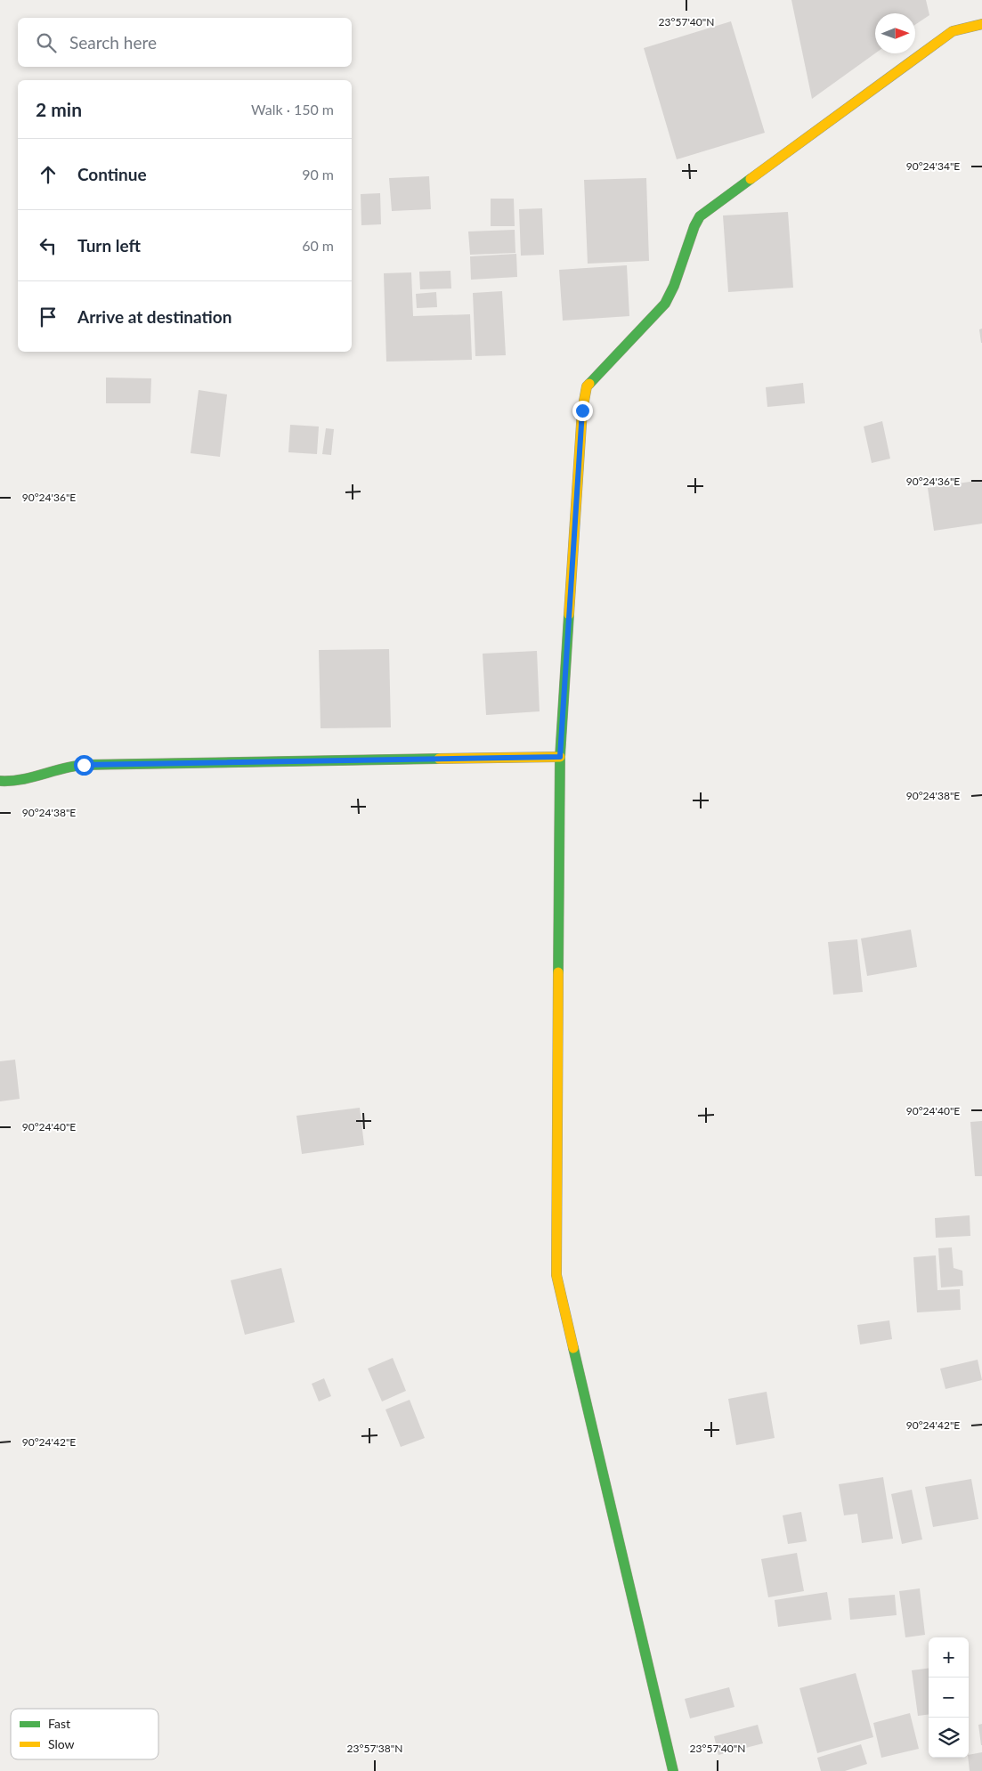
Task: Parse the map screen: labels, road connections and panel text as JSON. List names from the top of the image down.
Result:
{
  "legend": ["Fast", "Slow"],
  "north": "right",
  "page": {
    "search": "Search here",
    "heading": ["2 min", "Walk · 150 m"],
    "list": [
      ["Continue", "90 m"],
      ["Turn left", "60 m"],
      "Arrive at destination"
    ],
    "map_buttons": ["+", "−"]
  },
  "coordinates": [
    "23°57'40\"N",
    "90°24'34\"E",
    "90°24'36\"E",
    "90°24'38\"E",
    "90°24'40\"E",
    "90°24'42\"E",
    "23°57'38\"N"
  ]
}
